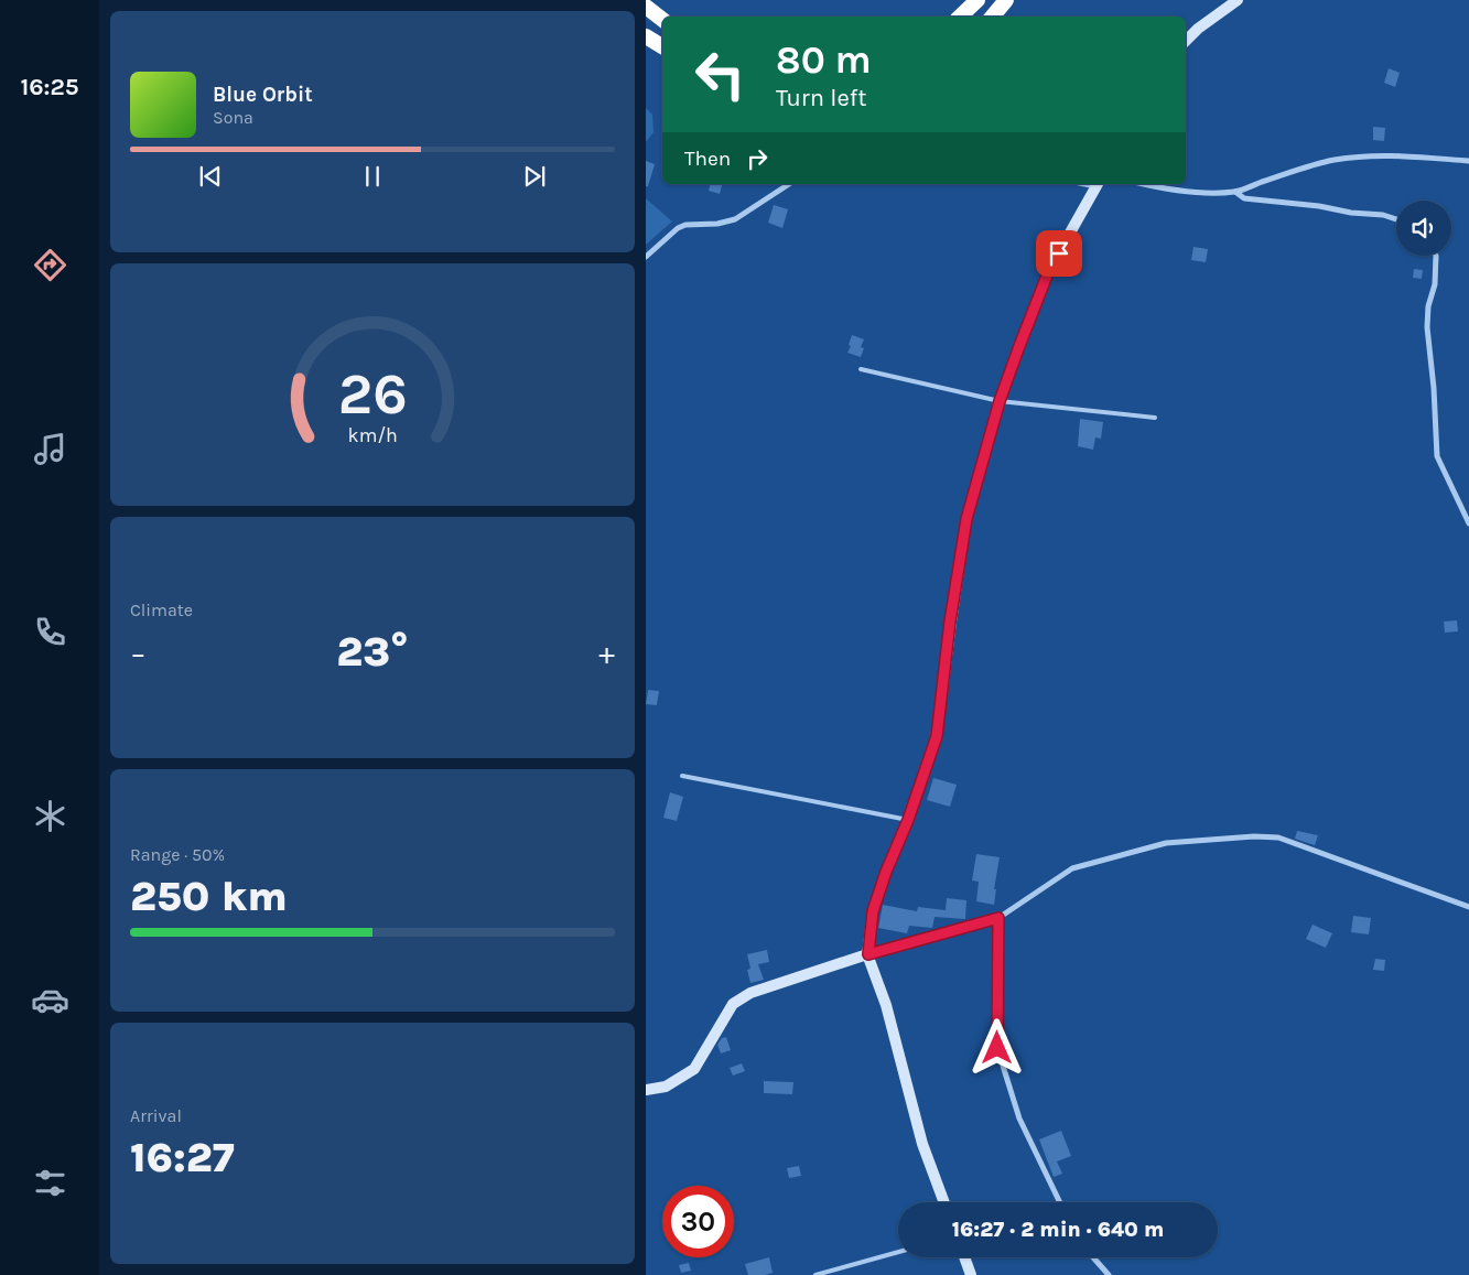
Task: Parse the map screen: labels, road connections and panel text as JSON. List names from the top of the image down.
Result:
{
  "page": {
    "tabs": "16:25",
    "turn": ["80 m", "Turn left"],
    "song": ["Blue Orbit", "Sona"],
    "then": "Then",
    "tile": [
      "Climate",
      ["Range · 50%", "250 km"],
      ["Arrival", "16:27"]
    ],
    "heat": ["−", "23°", "+"],
    "limit": "30",
    "trip": "16:27 · 2 min · 640 m",
    "gauge": ["26", "km/h"]
  }
}
